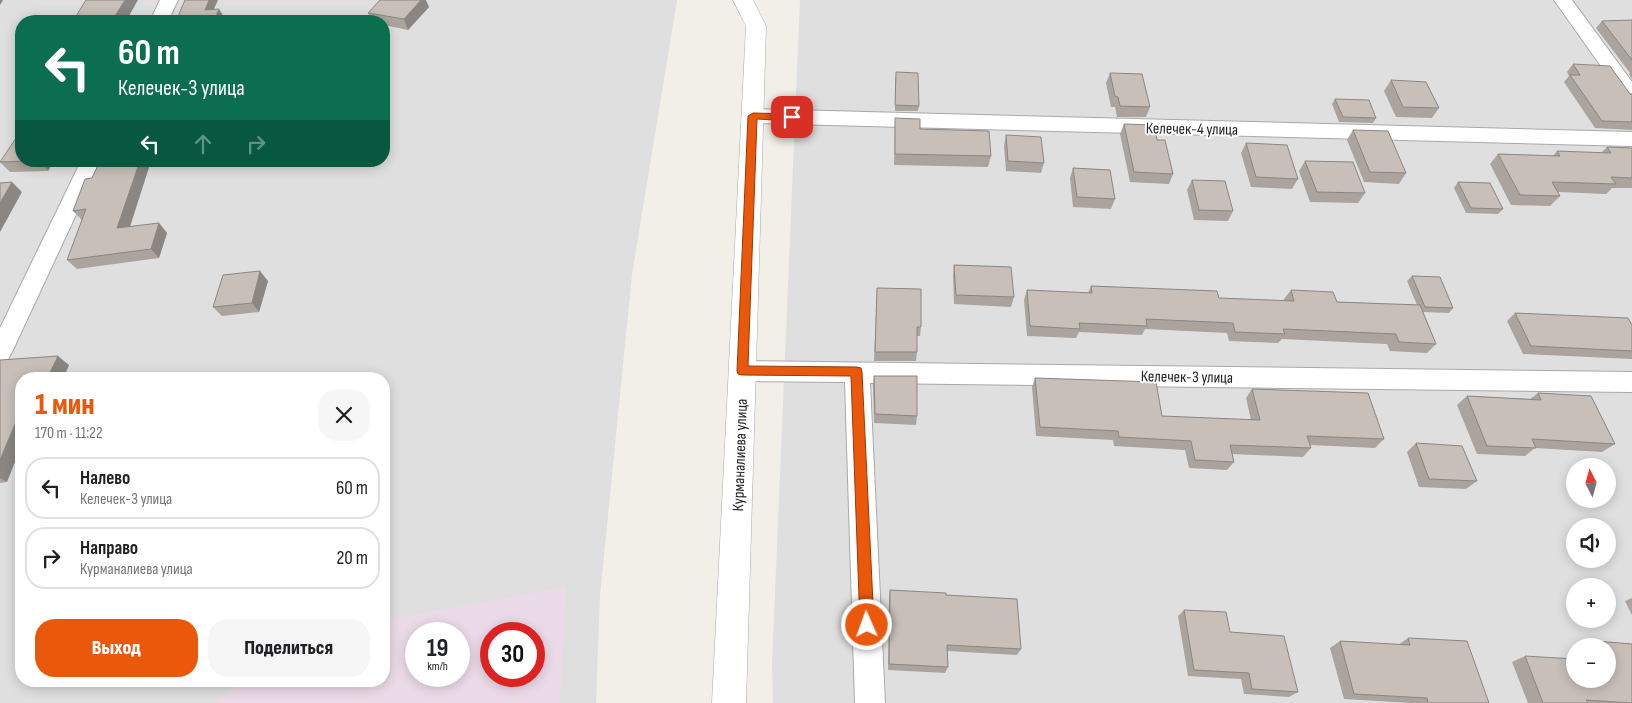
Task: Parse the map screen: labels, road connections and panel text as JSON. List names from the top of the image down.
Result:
{
  "streets": {
    "street": ["Келечек-4 улица", "Келечек-3 улица", "Курманалиева улица"]
  },
  "crossings": [
    ["Келечек-4 улица", "Курманалиева улица"],
    ["Келечек-3 улица", "Курманалиева улица"]
  ],
  "north": "top",
  "page": {
    "turn": ["60 m", "Келечек-3 улица"],
    "heading": ["1 мин", "170 m · 11:22"],
    "list": [
      {
        "name": "Налево",
        "note": "Келечек-3 улица",
        "value": "60 m"
      },
      {
        "name": "Направо",
        "note": "Курманалиева улица",
        "value": "20 m"
      }
    ],
    "map_buttons": ["+", "−"],
    "buttons": ["Выход", "Поделиться"],
    "speed": "19 km/h",
    "limit": "30"
  }
}
